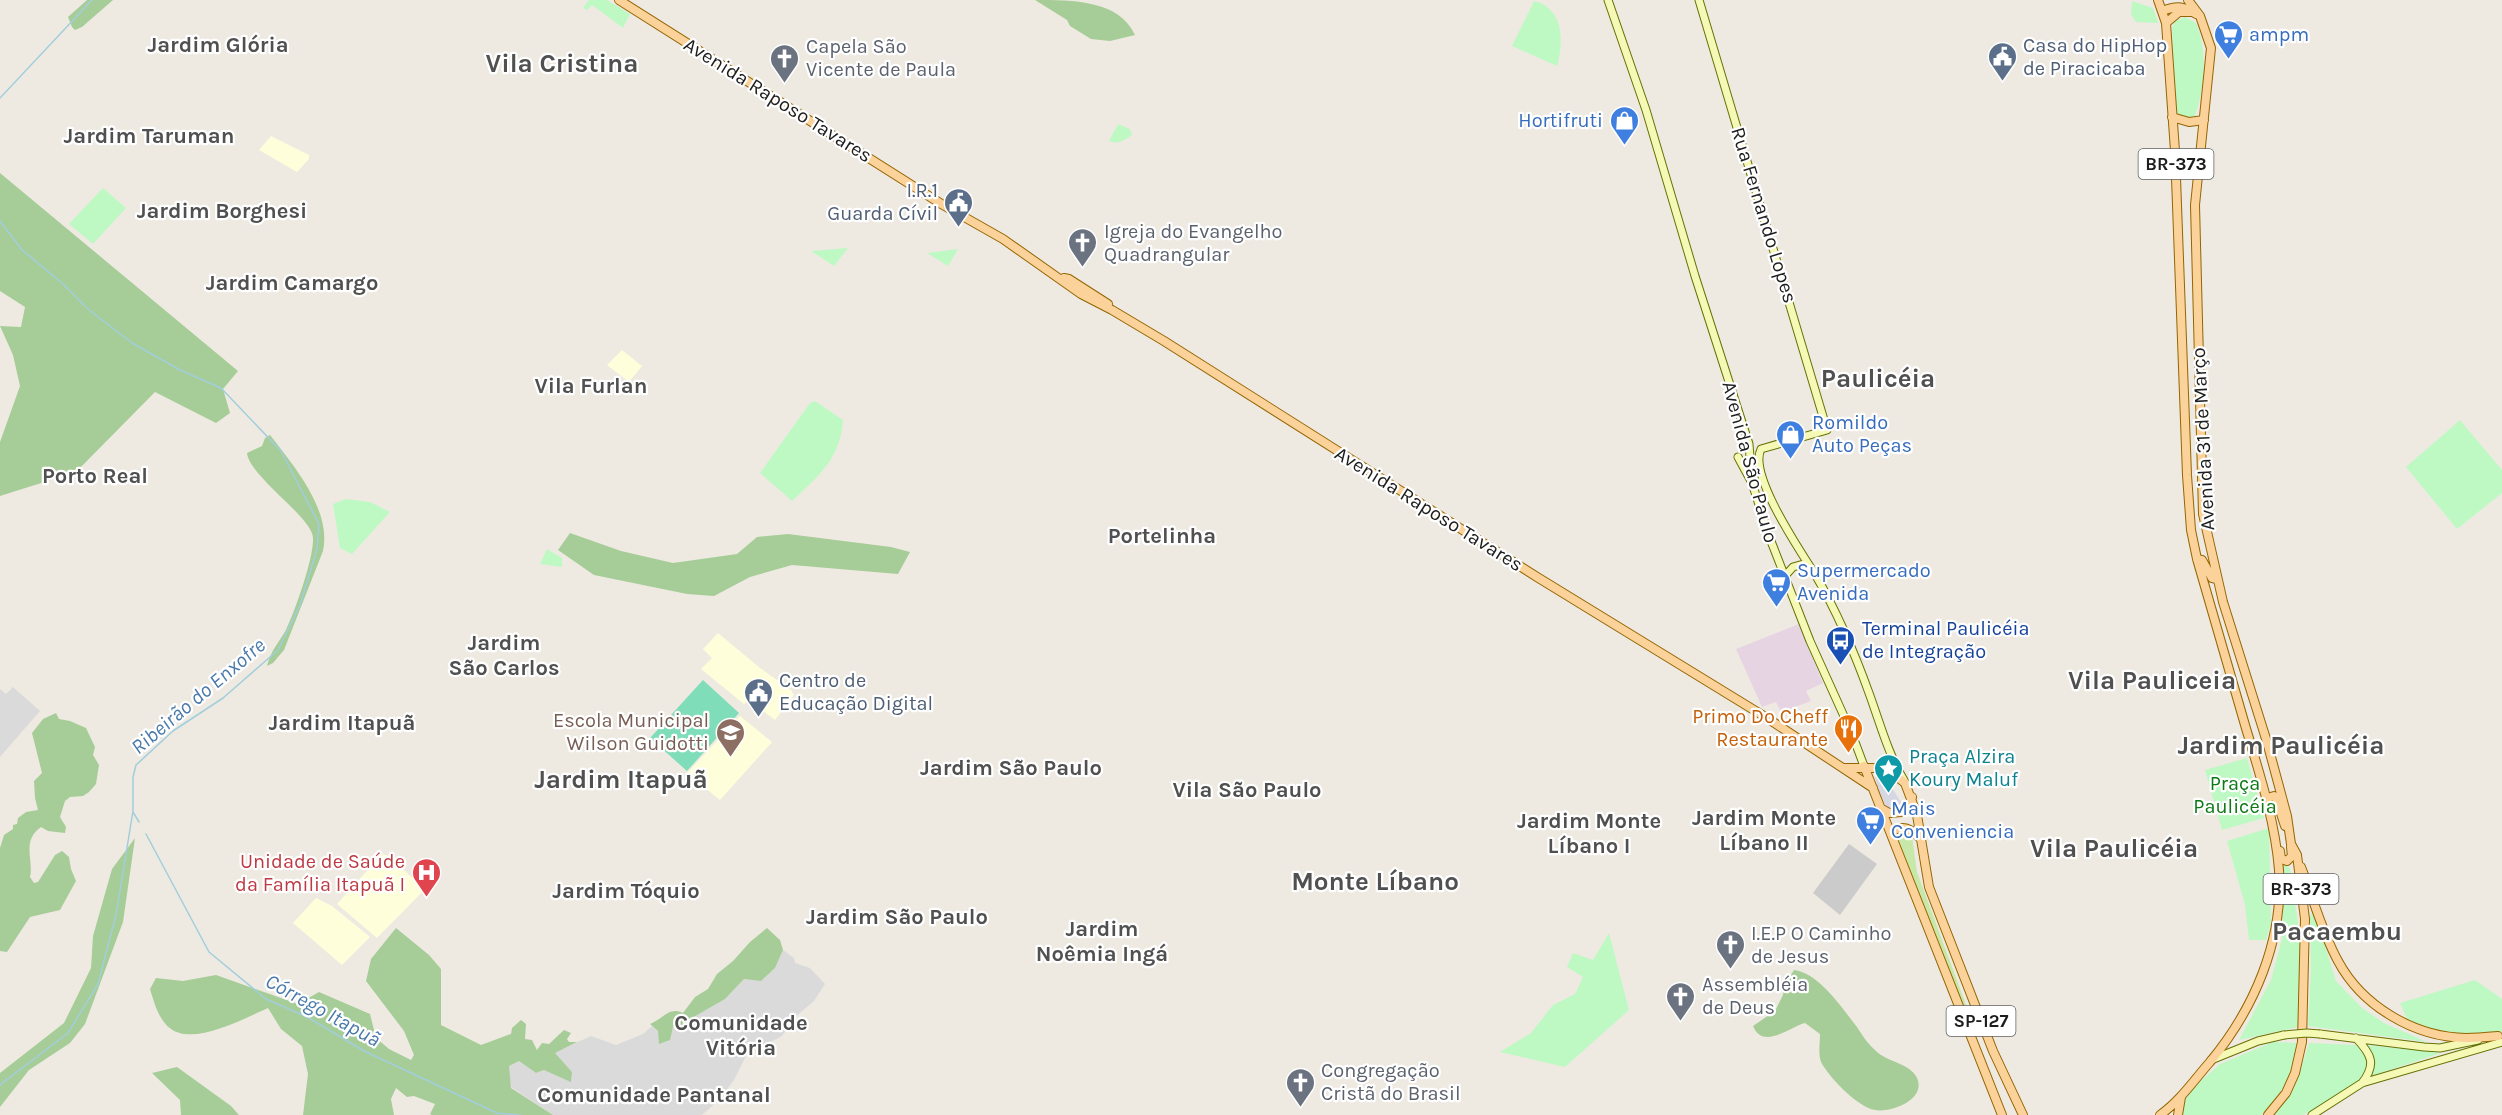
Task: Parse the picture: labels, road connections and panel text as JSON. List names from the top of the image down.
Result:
{
  "streets": {
    "main road": [
      "Avenida Raposo Tavares",
      "BR-373",
      "Rua Fernando Lopes",
      "Avenida 31 de Março",
      "Avenida São Paulo",
      "SP-127"
    ]
  },
  "crossings": [
    ["Avenida Raposo Tavares", "Avenida São Paulo"],
    ["BR-373", "Avenida 31 de Março"],
    ["Rua Fernando Lopes", "Avenida São Paulo"]
  ],
  "districts": [
    "Jardim Glória",
    "Vila Cristina",
    "Jardim Taruman",
    "Jardim Borghesi",
    "Jardim Camargo",
    "Paulicéia",
    "Vila Furlan",
    "Porto Real",
    "Portelinha",
    "Jardim São Carlos",
    "Vila Pauliceia",
    "Jardim Itapuã",
    "Jardim Paulicéia",
    "Jardim São Paulo",
    "Jardim Itapuã",
    "Vila São Paulo",
    "Jardim Monte Líbano II",
    "Jardim Monte Líbano I",
    "Vila Paulicéia",
    "Monte Líbano",
    "Jardim Tóquio",
    "Jardim São Paulo",
    "Jardim Noêmia Ingá",
    "Pacaembu",
    "Comunidade Vitória",
    "Comunidade Pantanal"
  ],
  "water": ["Ribeirão do Enxofre", "Córrego Itapuã"],
  "parks": ["Praça Paulicéia"],
  "places": {
    "supermarket": ["ampm", "Supermercado Avenida", "Mais Conveniencia"],
    "public building": ["Casa do HipHop de Piracicaba", "I.R.1 Guarda Cívil", "Centro de Educação Digital"],
    "church": [
      "Capela São Vicente de Paula",
      "Igreja do Evangelho Quadrangular",
      "I.E.P O Caminho de Jesus",
      "Assembléia de Deus",
      "Congregação Cristã do Brasil"
    ],
    "shop": ["Hortifruti", "Romildo Auto Peças"],
    "bus stop": ["Terminal Paulicéia de Integração"],
    "restaurant": ["Primo Do Cheff Restaurante"],
    "school or university": ["Escola Municipal Wilson Guidotti"],
    "place": ["Praça Alzira Koury Maluf"],
    "hospital": ["Unidade de Saúde da Família Itapuã I"]
  }
}
